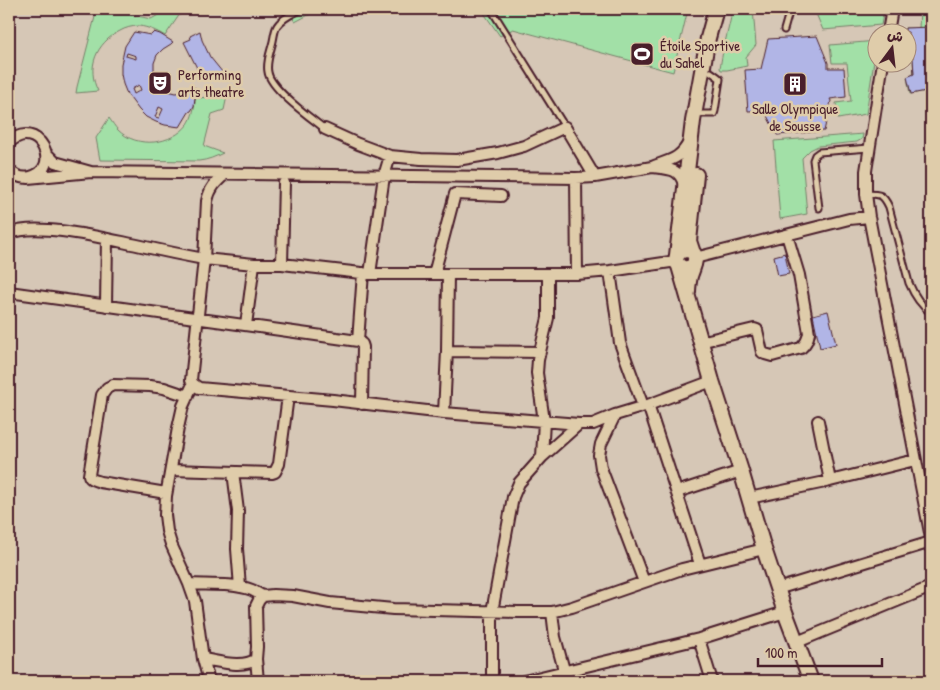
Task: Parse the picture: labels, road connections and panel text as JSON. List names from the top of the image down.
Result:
{
  "places": {
    "sports": ["Étoile Sportive du Sahel"],
    "theatre": ["Performing arts theatre"],
    "building": ["Salle Olympique de Sousse"]
  },
  "scale_bar": "100 m",
  "north": "top"
}
